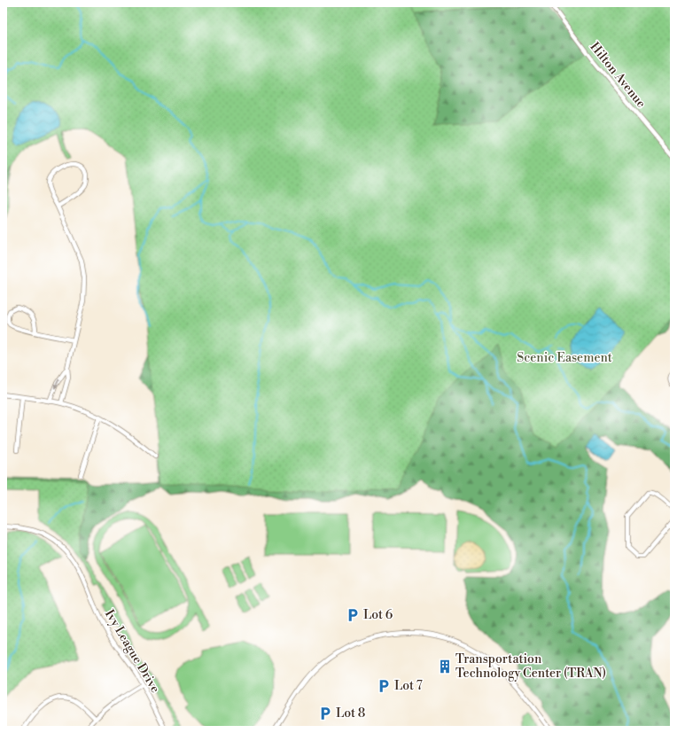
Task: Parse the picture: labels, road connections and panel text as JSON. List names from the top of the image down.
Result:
{
  "streets": {
    "street": ["Hilton Avenue", "Ivy League Drive"]
  },
  "parks": ["Scenic Easement"],
  "places": {
    "parking": ["Lot 6", "Lot 7", "Lot 8"],
    "building": ["Transportation Technology Center (TRAN)"]
  }
}
